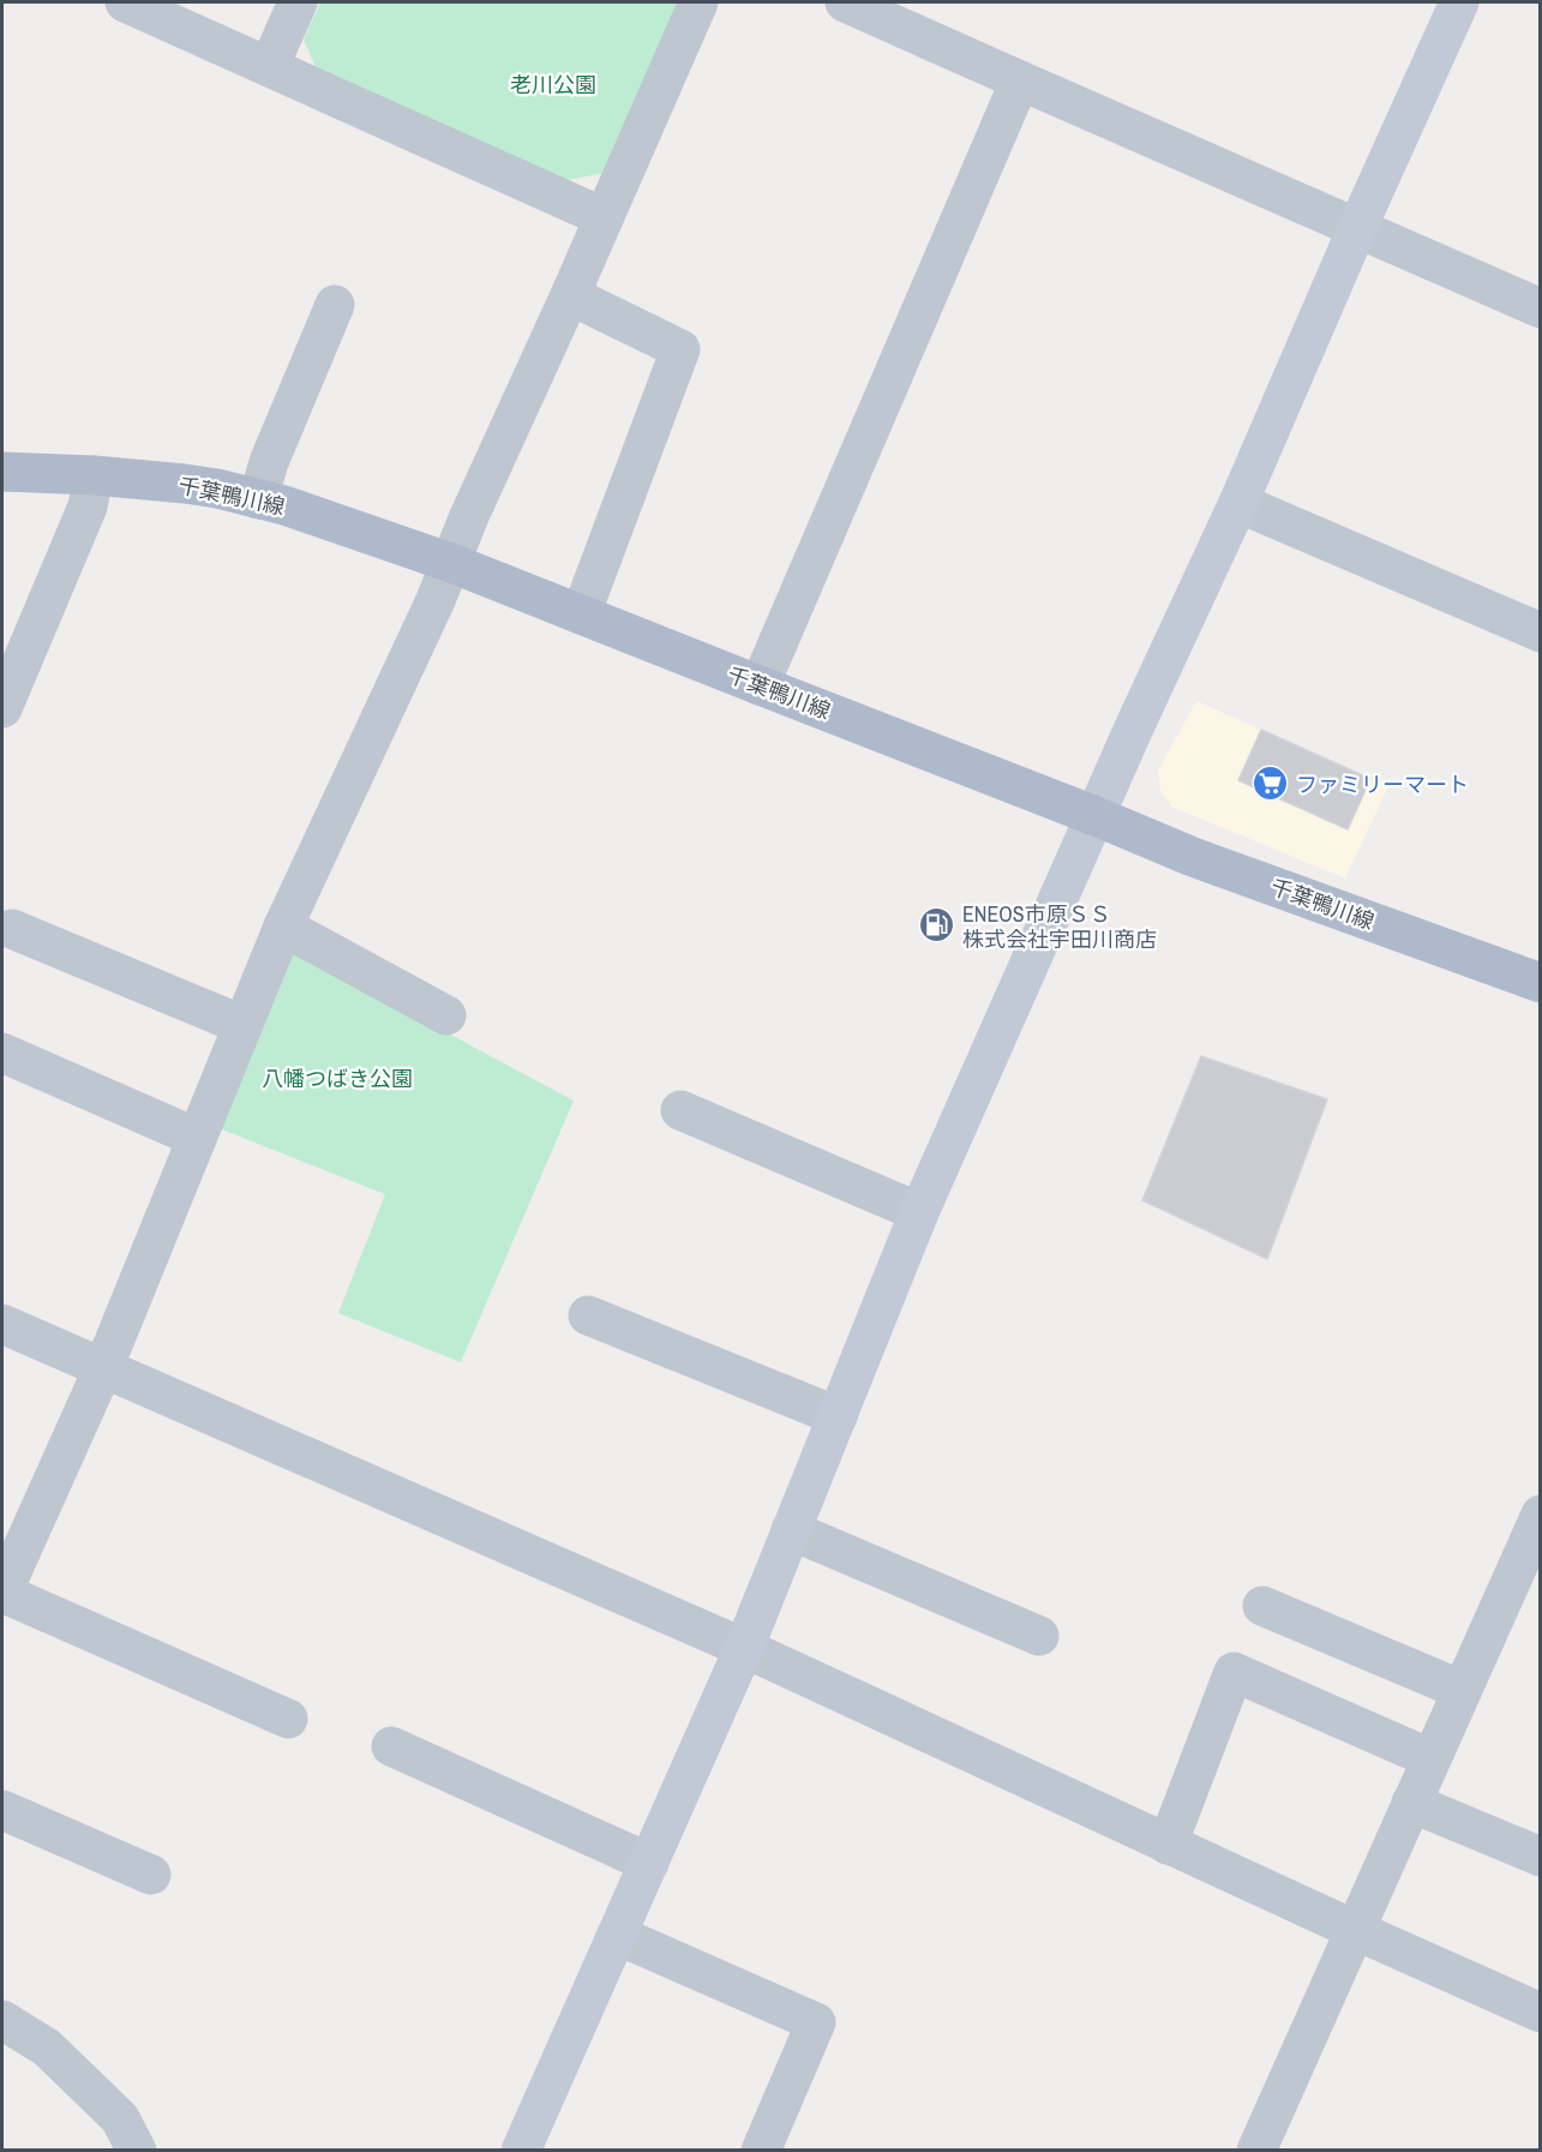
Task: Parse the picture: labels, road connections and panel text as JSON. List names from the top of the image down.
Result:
{
  "streets": {
    "main road": ["千葉鴨川線"]
  },
  "parks": ["老川公園", "八幡つばき公園"],
  "places": {
    "supermarket": ["ファミリーマート"],
    "fuel station": ["ENEOS市原ＳＳ 株式会社宇田川商店"]
  }
}
